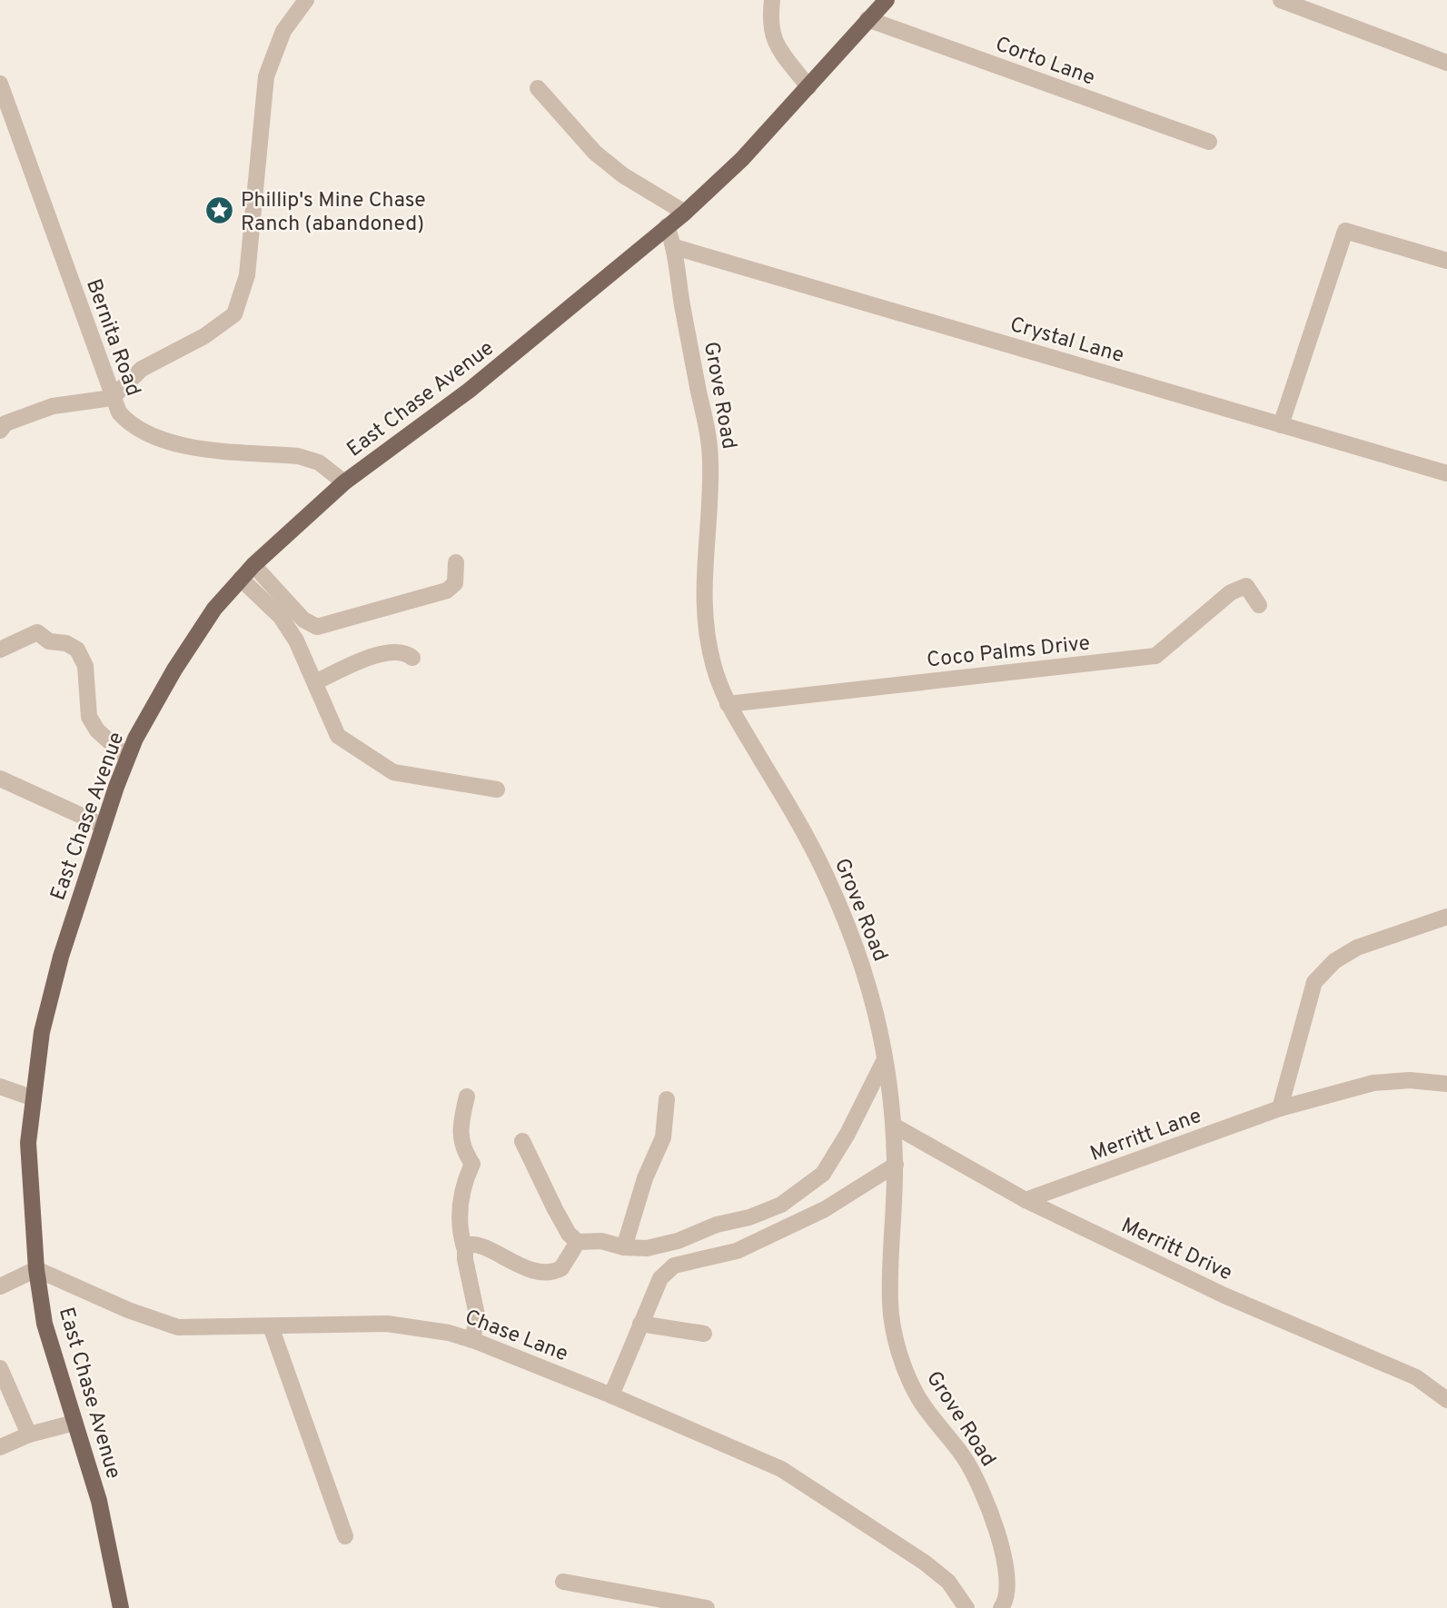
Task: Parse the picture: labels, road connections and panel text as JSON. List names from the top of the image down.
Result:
{
  "streets": {
    "main road": ["East Chase Avenue"],
    "street": [
      "Corto Lane",
      "Bernita Road",
      "Crystal Lane",
      "Grove Road",
      "Coco Palms Drive",
      "Merritt Lane",
      "Merritt Drive",
      "Chase Lane"
    ]
  },
  "crossings": [
    ["Corto Lane", "East Chase Avenue"],
    ["Bernita Road", "East Chase Avenue"],
    ["Crystal Lane", "Grove Road"],
    ["Grove Road", "East Chase Avenue"],
    ["Grove Road", "Coco Palms Drive"],
    ["Grove Road", "Merritt Drive"],
    ["East Chase Avenue", "Chase Lane"],
    ["Merritt Lane", "Merritt Drive"]
  ],
  "places": {
    "place": ["Phillip's Mine Chase Ranch (abandoned)"]
  }
}
